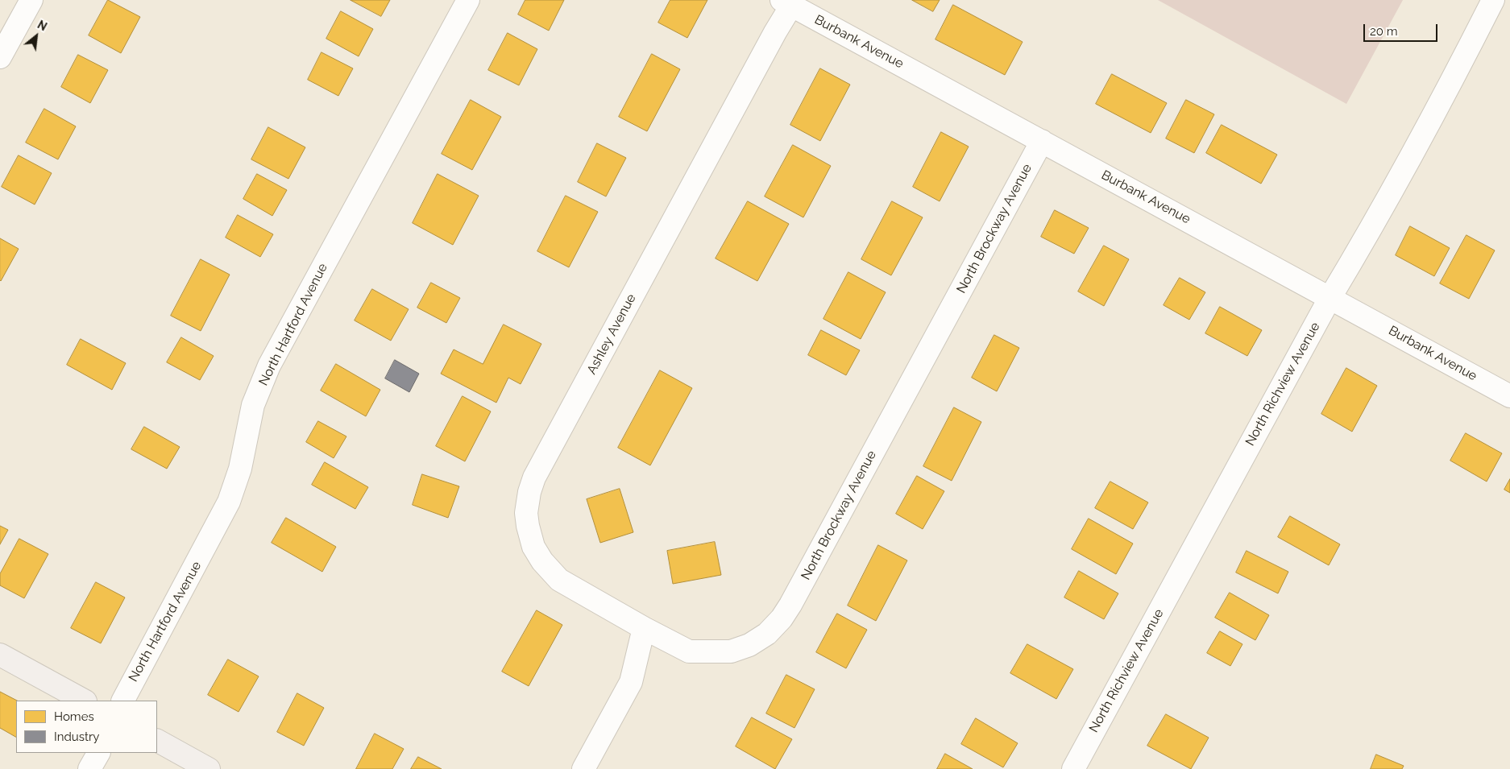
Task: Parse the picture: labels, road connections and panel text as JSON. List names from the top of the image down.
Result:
{
  "streets": {
    "street": [
      "Burbank Avenue",
      "North Brockway Avenue",
      "North Hartford Avenue",
      "Ashley Avenue",
      "North Richview Avenue"
    ]
  },
  "crossings": [
    ["Burbank Avenue", "North Brockway Avenue"],
    ["Burbank Avenue", "Ashley Avenue"],
    ["Burbank Avenue", "North Richview Avenue"],
    ["North Brockway Avenue", "Ashley Avenue"]
  ],
  "legend": ["Homes", "Industry"],
  "scale_bar": "20 m",
  "north": "top right"
}
